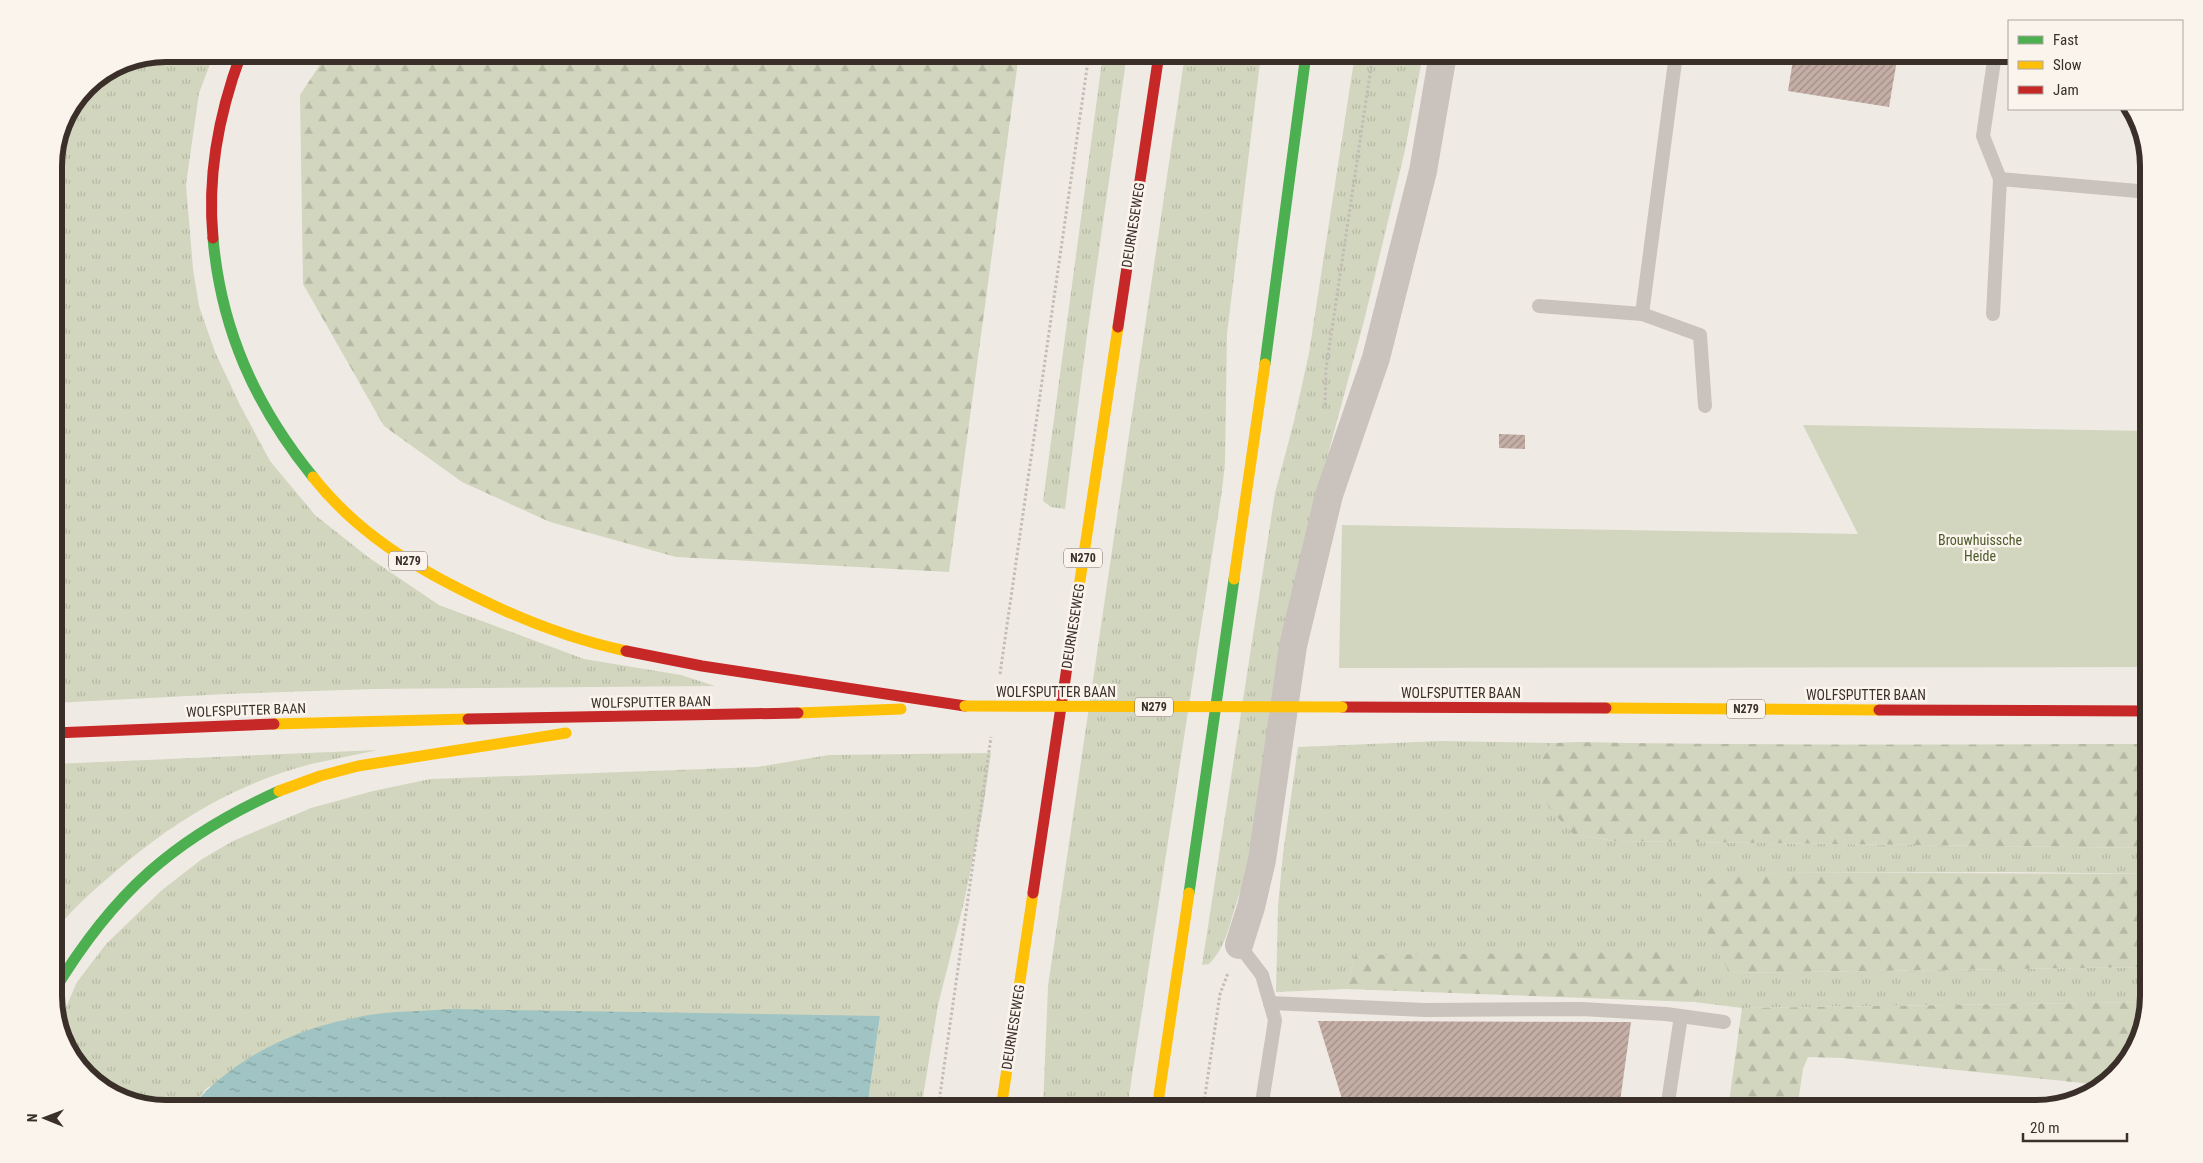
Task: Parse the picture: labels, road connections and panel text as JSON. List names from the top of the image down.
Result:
{
  "streets": {
    "main road": [
      "DEURNESEWEG",
      "N270",
      "N279",
      "WOLFSPUTTER BAAN"
    ]
  },
  "crossings": [
    ["N279", "WOLFSPUTTER BAAN"]
  ],
  "parks": ["Brouwhuissche Heide"],
  "legend": ["Fast", "Slow", "Jam"],
  "scale_bar": "20 m",
  "north": "left"
}
